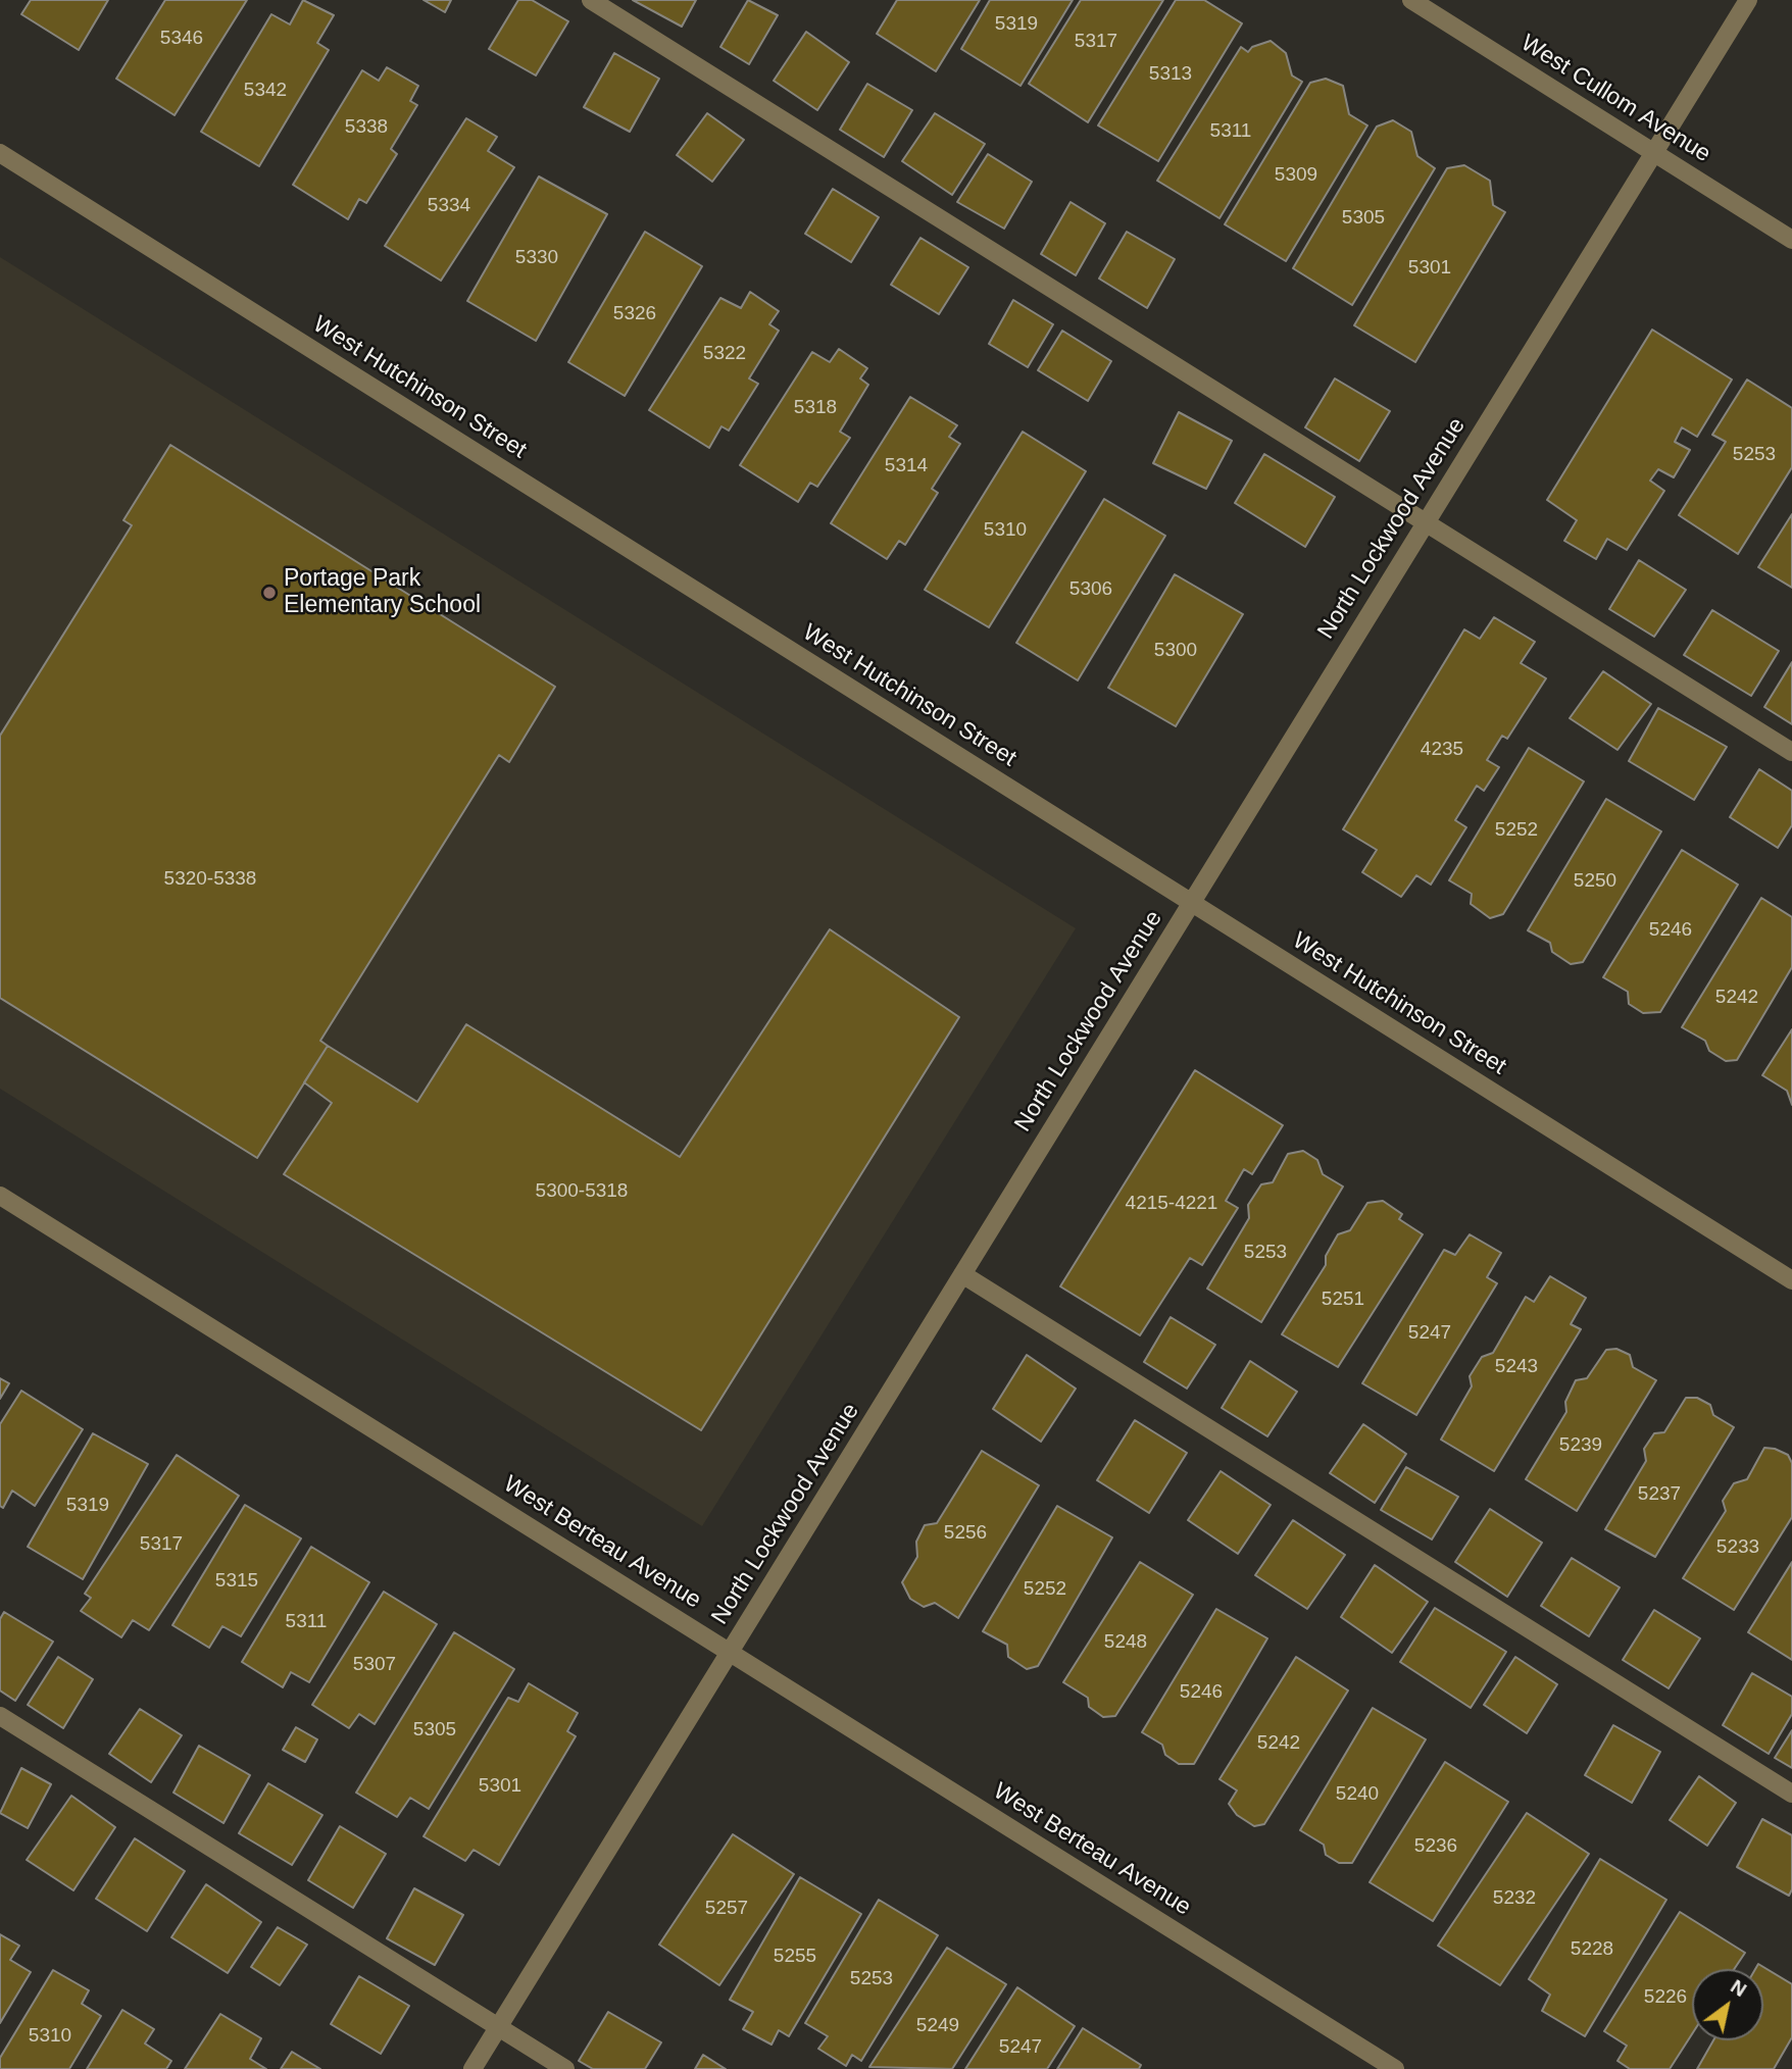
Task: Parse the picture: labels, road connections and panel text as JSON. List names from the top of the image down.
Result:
{
  "streets": {
    "street": [
      "West Cullom Avenue",
      "West Hutchinson Street",
      "North Lockwood Avenue",
      "West Berteau Avenue"
    ]
  },
  "crossings": [
    ["West Cullom Avenue", "North Lockwood Avenue"],
    ["West Hutchinson Street", "North Lockwood Avenue"],
    ["North Lockwood Avenue", "West Berteau Avenue"]
  ],
  "places": ["Portage Park Elementary School"],
  "house_numbers": [
    "5319",
    "5346",
    "5317",
    "5313",
    "5342",
    "5338",
    "5311",
    "5309",
    "5334",
    "5305",
    "5330",
    "5301",
    "5326",
    "5322",
    "5318",
    "5253",
    "5314",
    "5310",
    "5306",
    "5300",
    "4235",
    "5252",
    "5320-5338",
    "5250",
    "5246",
    "5242",
    "5300-5318",
    "4215-4221",
    "5253",
    "5251",
    "5247",
    "5243",
    "5239",
    "5237",
    "5319",
    "5256",
    "5317",
    "5233",
    "5315",
    "5252",
    "5311",
    "5248",
    "5307",
    "5246",
    "5305",
    "5242",
    "5301",
    "5240",
    "5236",
    "5232",
    "5257",
    "5228",
    "5255",
    "5253",
    "5226",
    "5249",
    "5310",
    "5247"
  ],
  "north": "top right"
}
